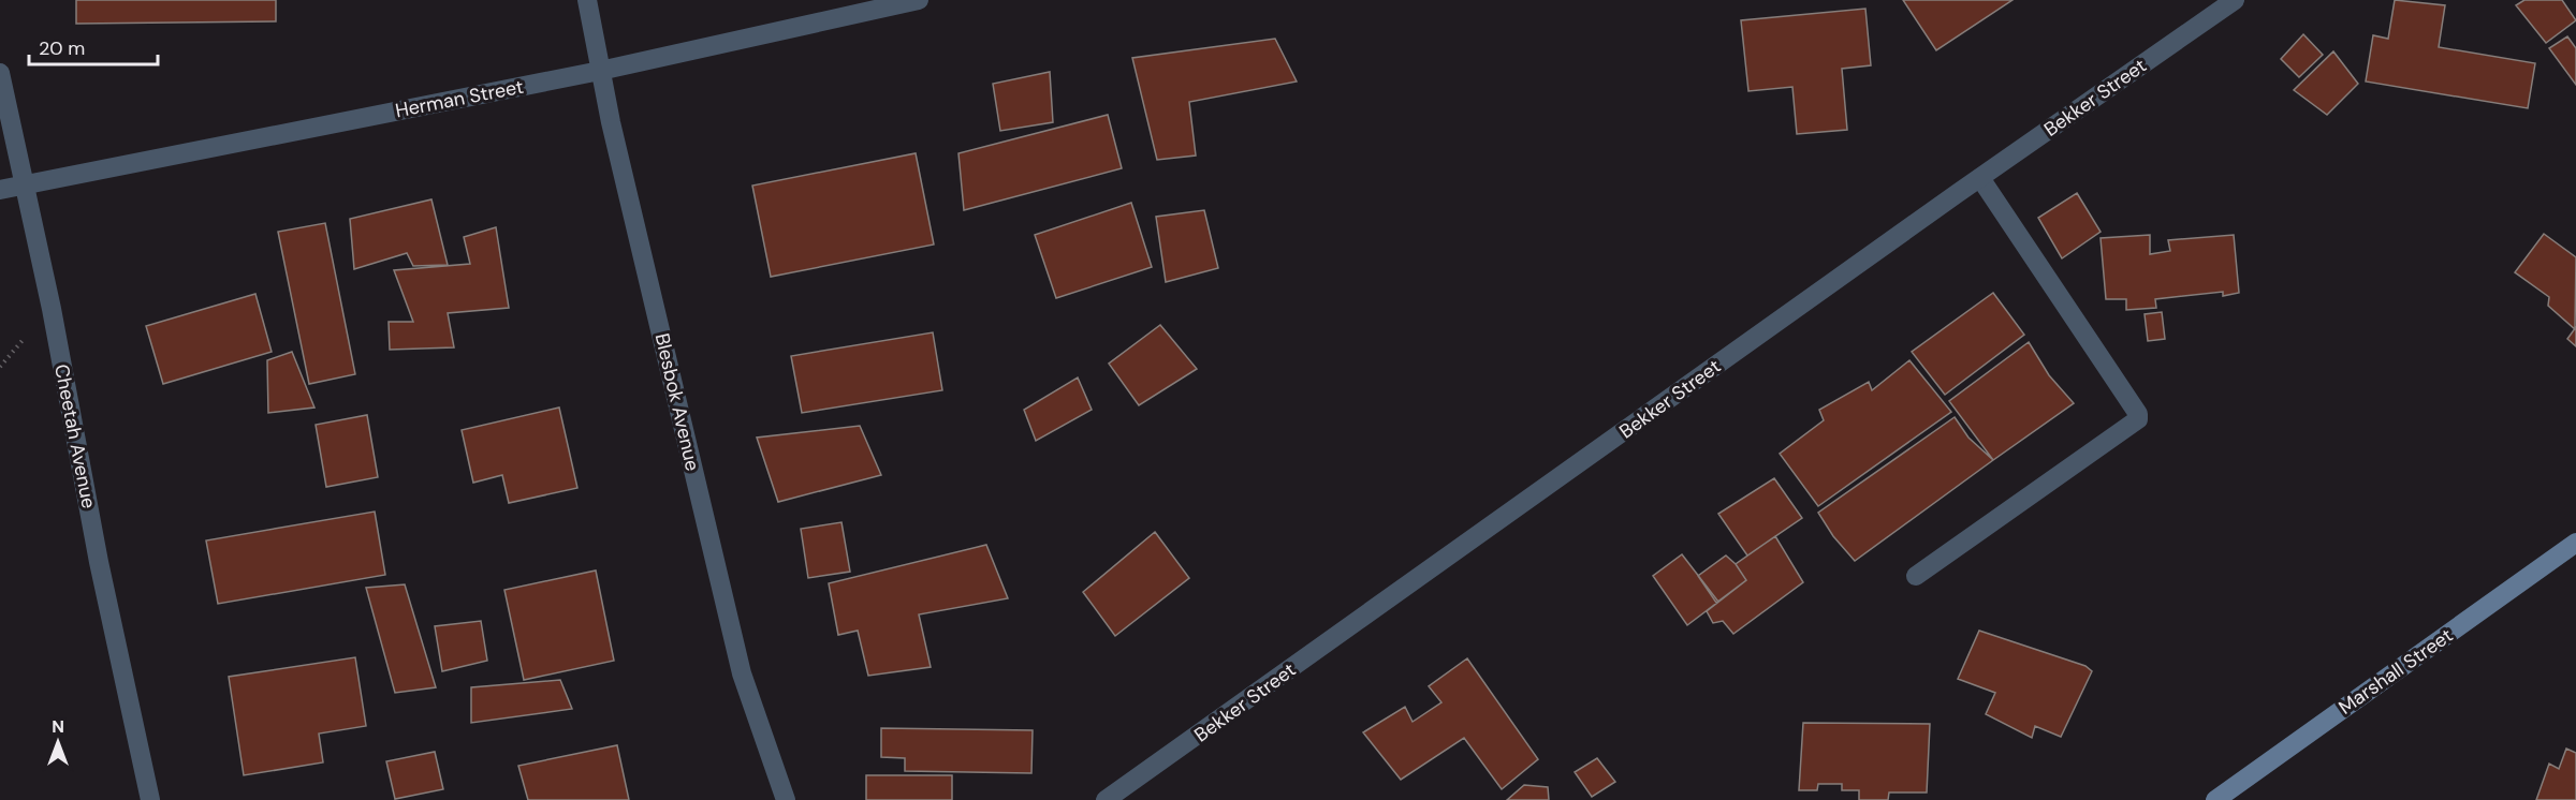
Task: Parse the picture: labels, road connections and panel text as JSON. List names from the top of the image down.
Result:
{
  "streets": {
    "street": [
      "Bekker Street",
      "Herman Street",
      "Blesbok Avenue",
      "Cheetah Avenue",
      "Marshall Street"
    ]
  },
  "crossings": [
    ["Herman Street", "Blesbok Avenue"],
    ["Herman Street", "Cheetah Avenue"]
  ],
  "scale_bar": "20 m",
  "north": "top"
}
